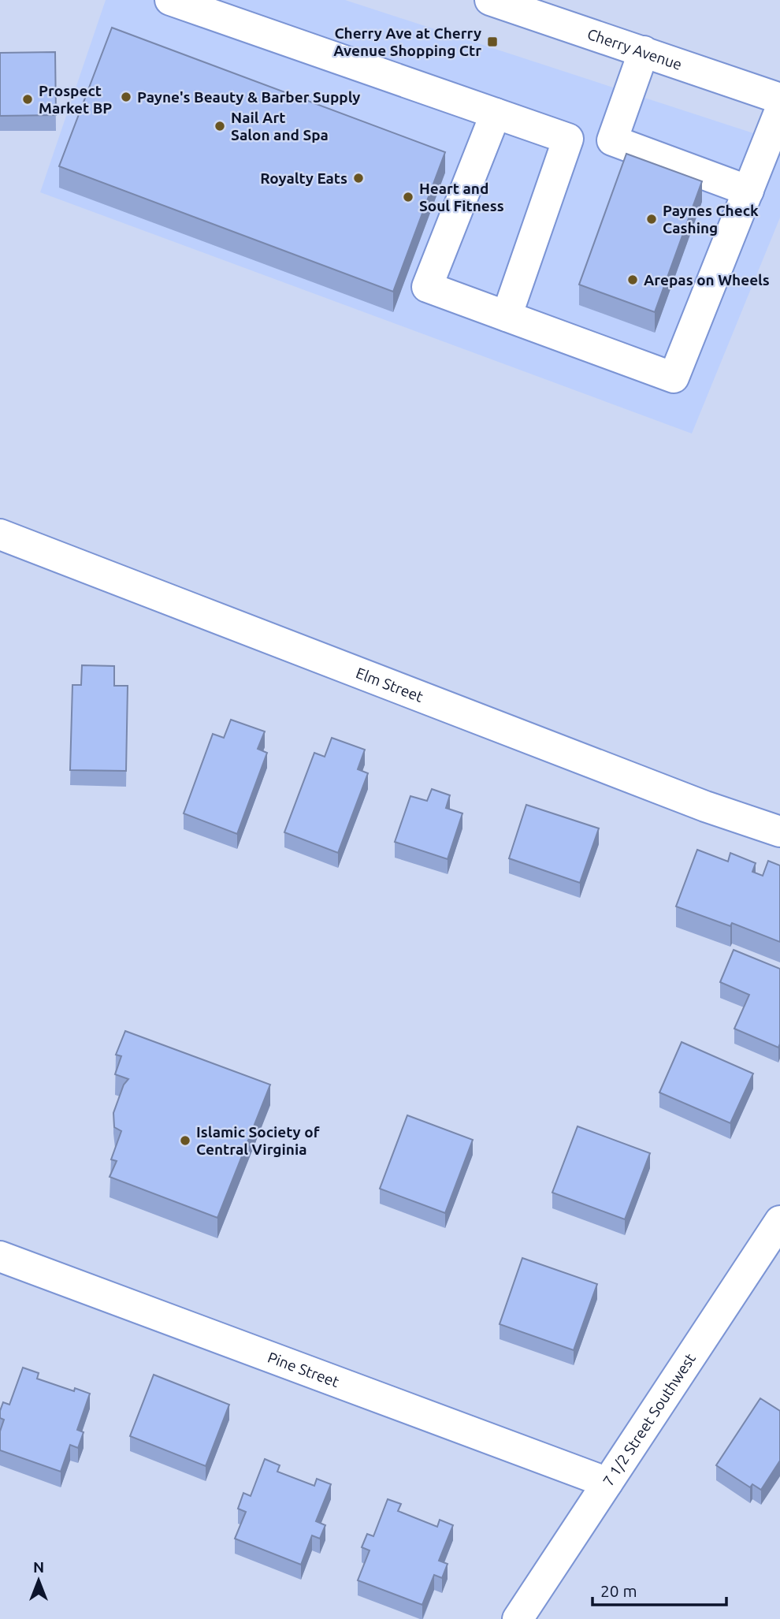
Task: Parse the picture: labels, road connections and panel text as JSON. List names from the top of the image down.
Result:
{
  "streets": {
    "street": [
      "Cherry Avenue",
      "Elm Street",
      "Pine Street",
      "7 1/2 Street Southwest"
    ]
  },
  "crossings": [
    ["Pine Street", "7 1/2 Street Southwest"]
  ],
  "places": {
    "transit": ["Cherry Ave at Cherry Avenue Shopping Ctr"],
    "other": [
      "Payne's Beauty & Barber Supply",
      "Prospect Market BP",
      "Nail Art Salon and Spa",
      "Royalty Eats",
      "Heart and Soul Fitness",
      "Paynes Check Cashing",
      "Arepas on Wheels",
      "Islamic Society of Central Virginia"
    ]
  },
  "scale_bar": "20 m",
  "north": "top"
}
